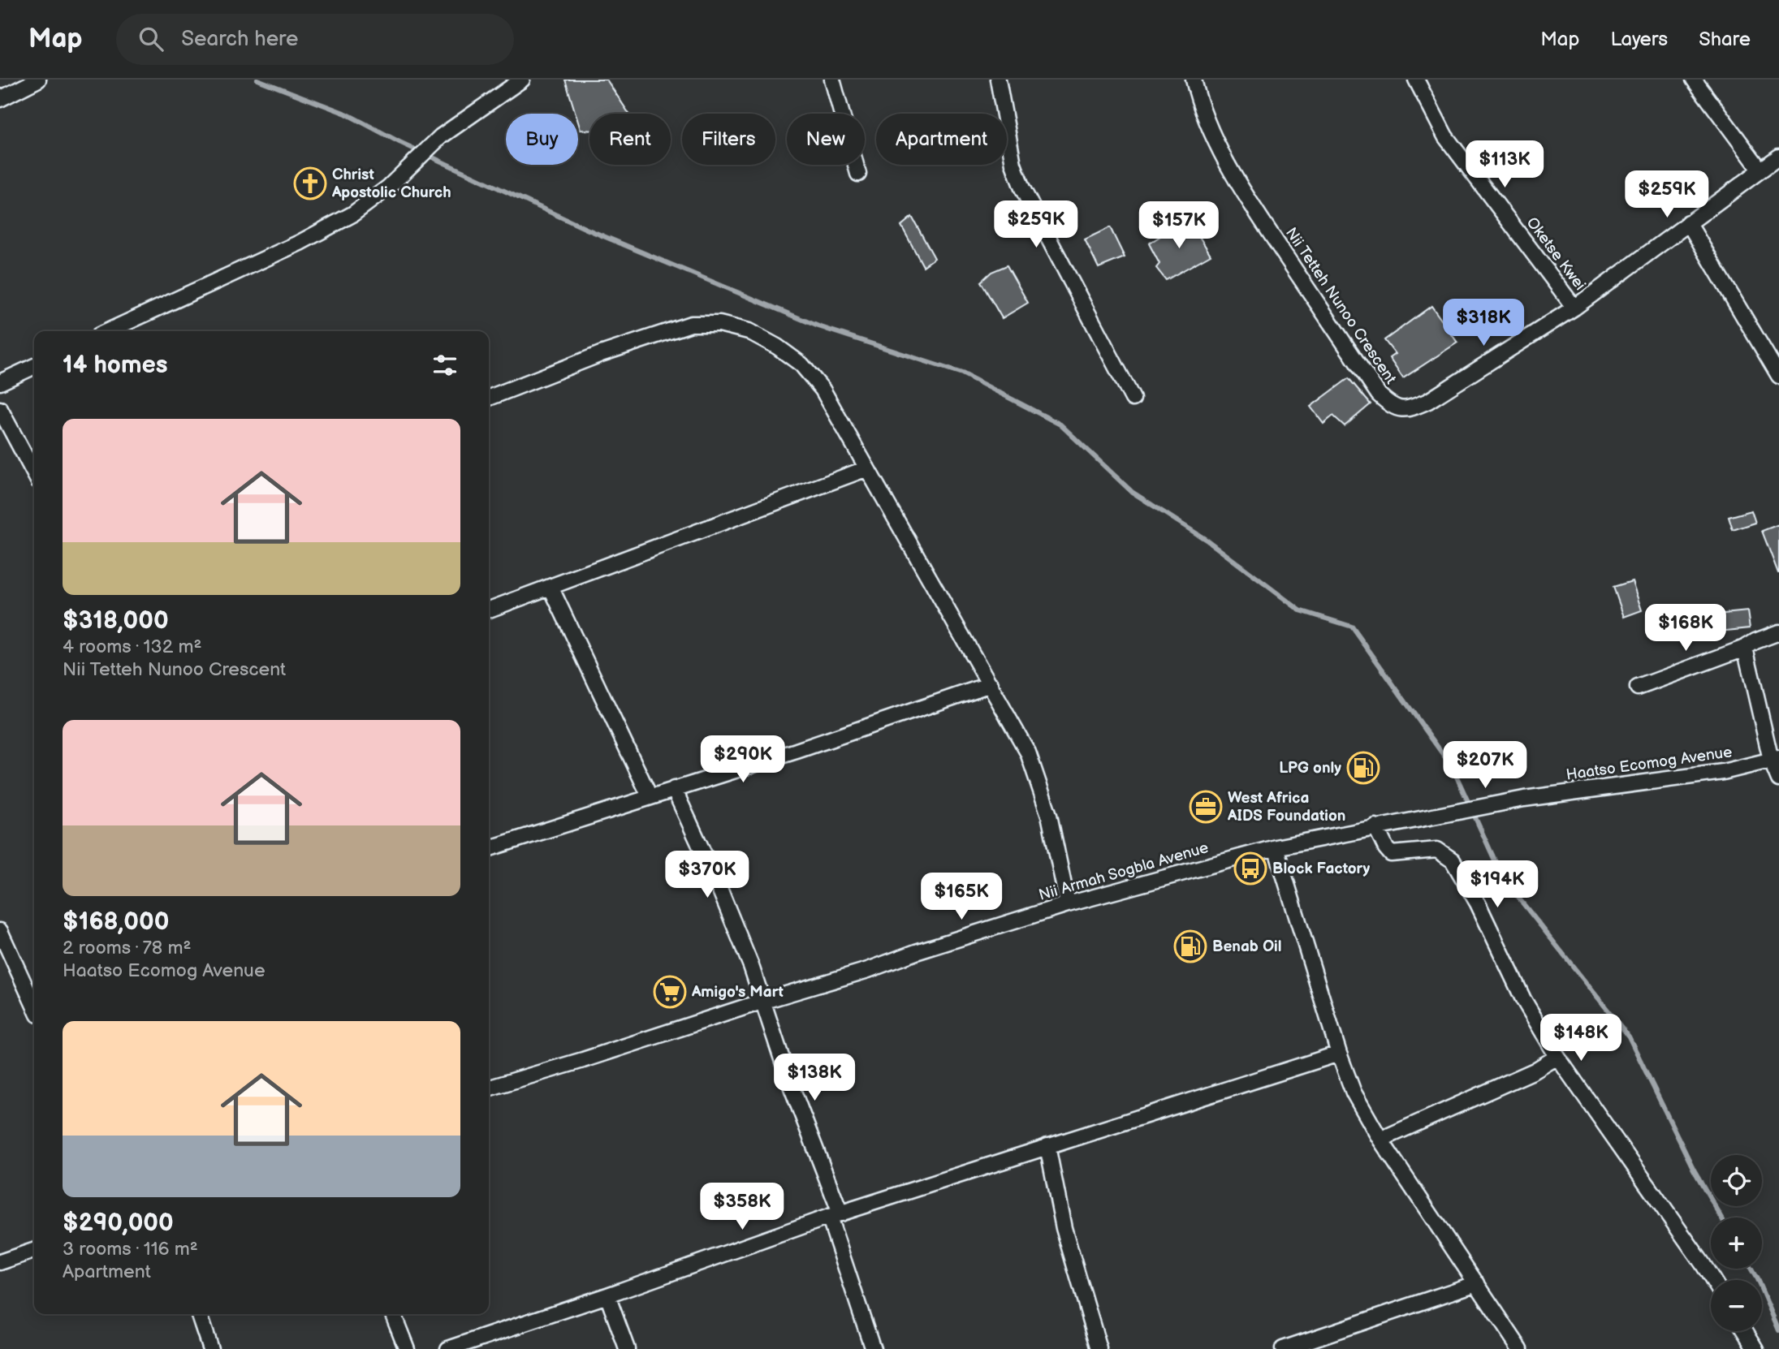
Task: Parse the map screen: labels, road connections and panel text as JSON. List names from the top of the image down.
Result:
{
  "streets": {
    "street": [
      "Oketse Kwei",
      "Nii Tetteh Nunoo Crescent",
      "Haatso Ecomog Avenue",
      "Nii Armah Sogbla Avenue"
    ]
  },
  "crossings": [
    ["Oketse Kwei", "Nii Tetteh Nunoo Crescent"],
    ["Haatso Ecomog Avenue", "Nii Armah Sogbla Avenue"]
  ],
  "places": {
    "church": ["Christ Apostolic Church"],
    "fuel station": ["LPG only", "Benab Oil"],
    "office": ["West Africa AIDS Foundation"],
    "bus stop": ["Block Factory"],
    "supermarket": ["Amigo's Mart"]
  },
  "page": {
    "header": "Map",
    "search": "Search here",
    "nav": ["Map", "Layers", "Share"],
    "chip": [
      "Buy",
      "Rent",
      "Filters",
      "New",
      "Apartment"
    ],
    "price": [
      "$113K",
      "$259K",
      "$259K",
      "$157K",
      "$318K",
      "$168K",
      "$290K",
      "$207K",
      "$370K",
      "$194K",
      "$165K",
      "$148K",
      "$138K",
      "$358K"
    ],
    "heading": "14 homes",
    "list": [
      {
        "name": "$318,000",
        "note": "4 rooms · 132 m² · Nii Tetteh Nunoo Crescent"
      },
      {
        "name": "$168,000",
        "note": "2 rooms · 78 m² · Haatso Ecomog Avenue"
      },
      {
        "name": "$290,000",
        "note": "3 rooms · 116 m² · Apartment"
      }
    ],
    "map_buttons": ["+", "−"]
  }
}
